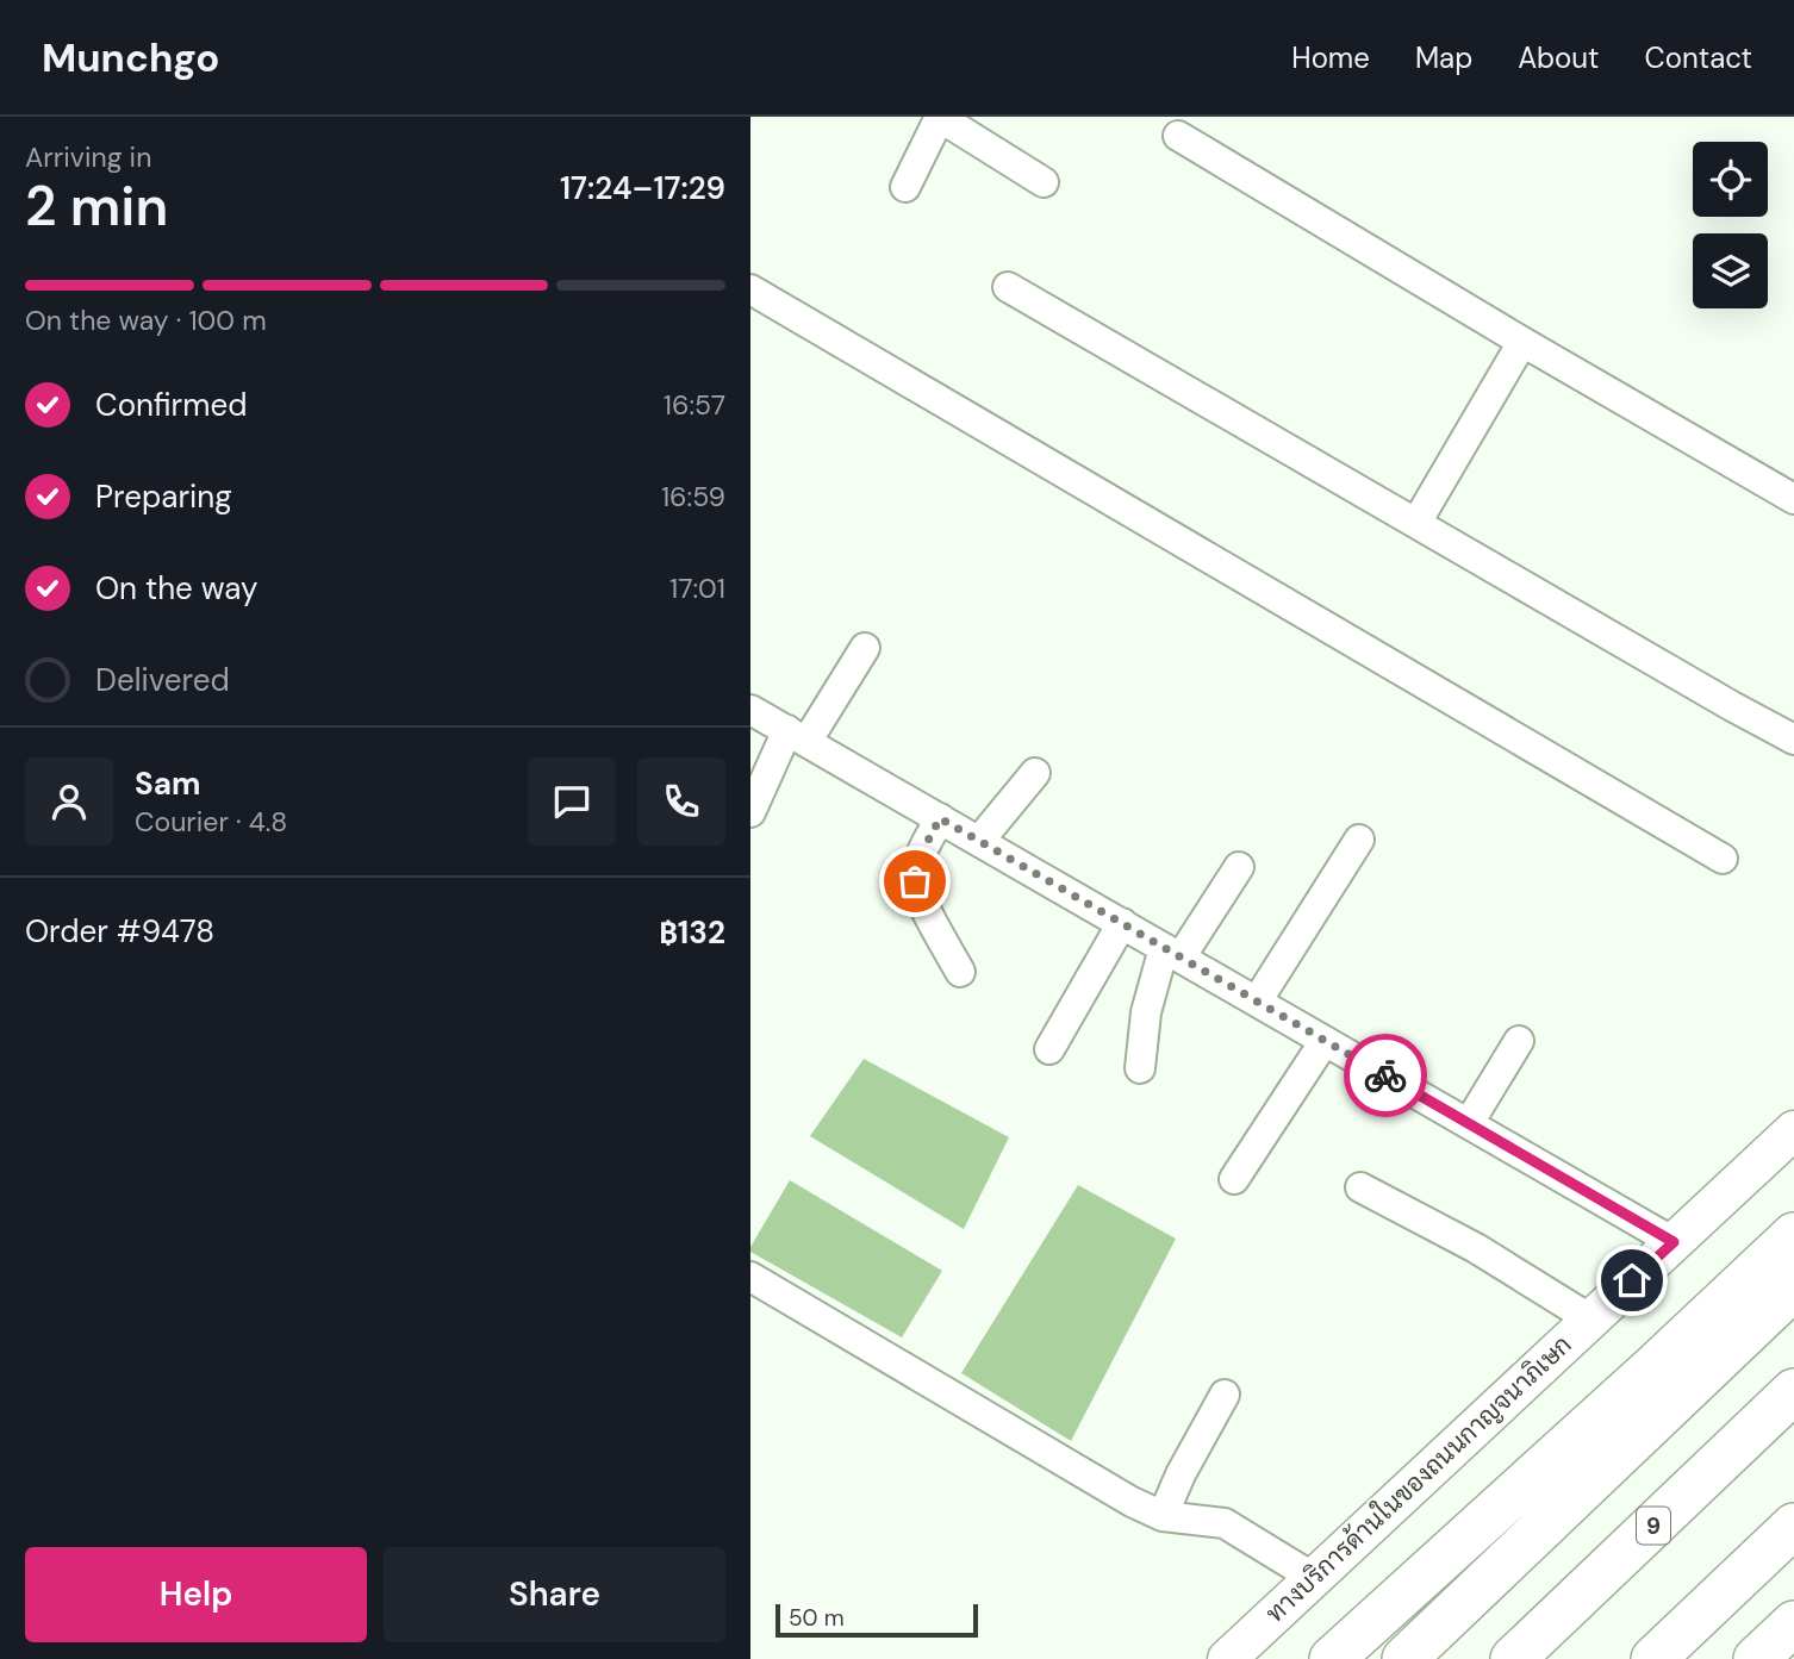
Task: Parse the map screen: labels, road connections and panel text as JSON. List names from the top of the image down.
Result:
{
  "streets": {
    "highway": ["9"],
    "main road": ["ทางบริการด้านในของถนนกาญจนาภิเษก"]
  },
  "scale_bar": "50 m",
  "page": {
    "header": "Munchgo",
    "nav": [
      "Home",
      "Map",
      "About",
      "Contact"
    ],
    "heading": ["2 min", "Arriving in", "17:24–17:29"],
    "panel": [
      "Sam",
      "Courier · 4.8",
      "Order #9478",
      "฿132"
    ],
    "bar": "On the way · 100 m",
    "list": [
      ["Confirmed", "16:57"],
      ["Preparing", "16:59"],
      ["On the way", "17:01"],
      "Delivered"
    ],
    "buttons": ["Help", "Share"],
    "scale": "50 m"
  }
}
